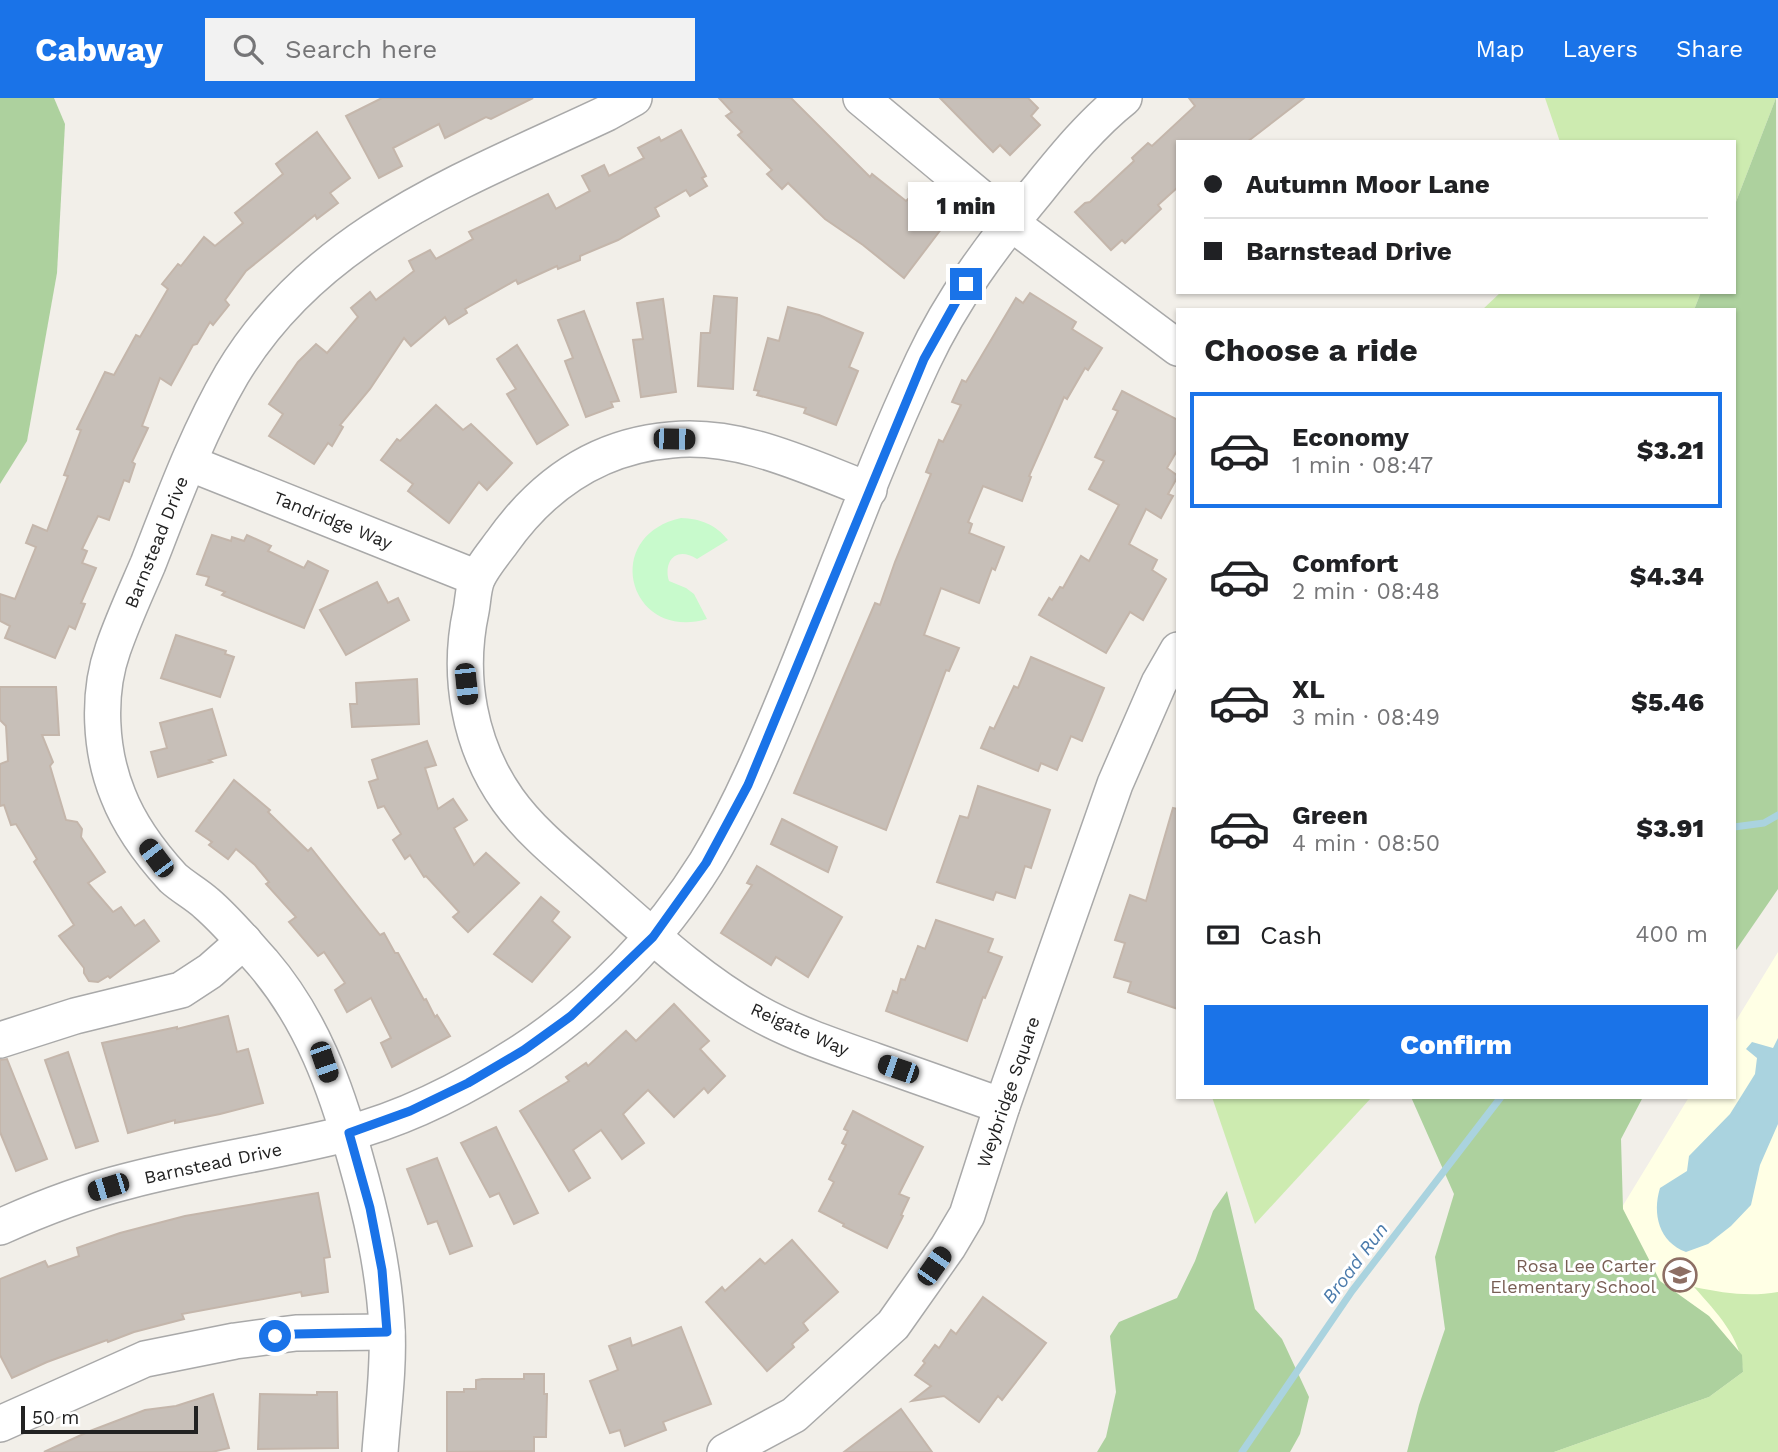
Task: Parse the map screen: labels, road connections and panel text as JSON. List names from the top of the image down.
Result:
{
  "streets": {
    "street": [
      "Tandridge Way",
      "Barnstead Drive",
      "Reigate Way",
      "Weybridge Square"
    ]
  },
  "crossings": [
    ["Tandridge Way", "Barnstead Drive"],
    ["Tandridge Way", "Reigate Way"],
    ["Barnstead Drive", "Reigate Way"],
    ["Reigate Way", "Weybridge Square"]
  ],
  "water": ["Broad Run"],
  "places": {
    "school or university": ["Rosa Lee Carter Elementary School"]
  },
  "scale_bar": "50 m",
  "page": {
    "header": "Cabway",
    "search": "Search here",
    "nav": ["Map", "Layers", "Share"],
    "banner": ["Autumn Moor Lane", "Barnstead Drive"],
    "bubble": "1 min",
    "heading": "Choose a ride",
    "list": [
      {
        "name": "Economy",
        "note": "1 min · 08:47",
        "value": "$3.21"
      },
      {
        "name": "Comfort",
        "note": "2 min · 08:48",
        "value": "$4.34"
      },
      {
        "name": "XL",
        "note": "3 min · 08:49",
        "value": "$5.46"
      },
      {
        "name": "Green",
        "note": "4 min · 08:50",
        "value": "$3.91"
      }
    ],
    "pay": ["Cash", "400 m"],
    "buttons": "Confirm",
    "scale": "50 m"
  }
}
